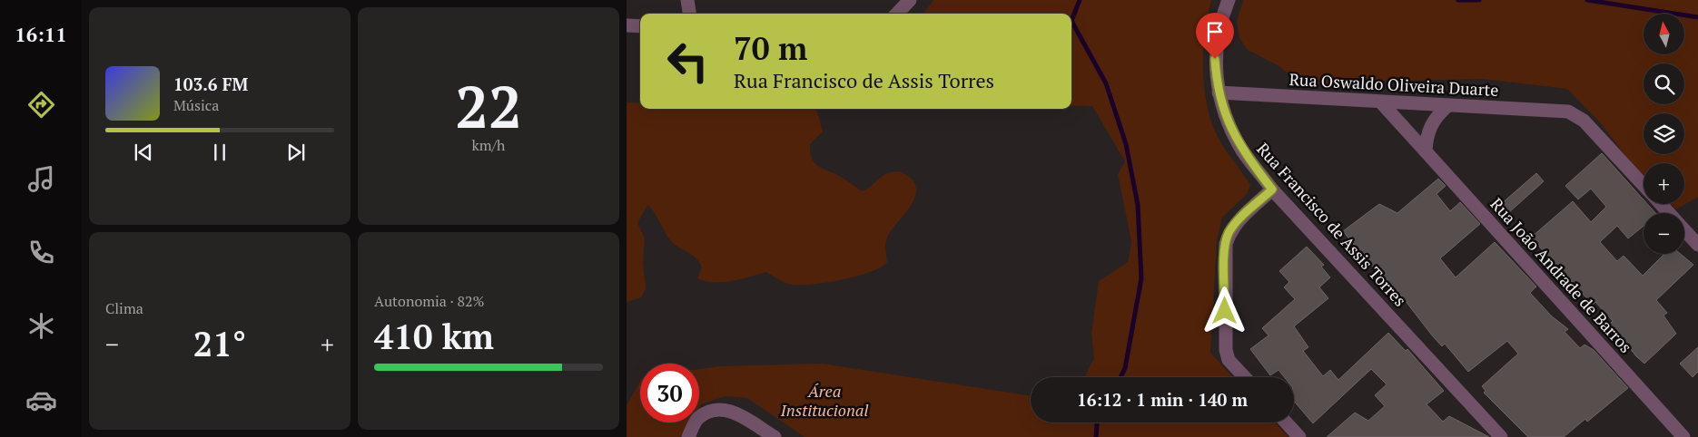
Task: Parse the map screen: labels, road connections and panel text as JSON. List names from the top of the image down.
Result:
{
  "streets": {
    "street": ["Rua Oswaldo Oliveira Duarte", "Rua Francisco de Assis Torres", "Rua João Andrade de Barros"]
  },
  "crossings": [
    ["Rua Oswaldo Oliveira Duarte", "Rua Francisco de Assis Torres"],
    ["Rua Oswaldo Oliveira Duarte", "Rua João Andrade de Barros"]
  ],
  "parks": ["Área Institucional"],
  "north": "top",
  "page": {
    "tabs": "16:11",
    "tile": [
      ["22", "km/h"],
      "Clima",
      ["Autonomia · 82%", "410 km"]
    ],
    "map_buttons": ["+", "−"],
    "turn": ["70 m", "Rua Francisco de Assis Torres"],
    "song": ["103.6 FM", "Música"],
    "heat": ["−", "21°", "+"],
    "limit": "30",
    "trip": "16:12 · 1 min · 140 m"
  }
}
